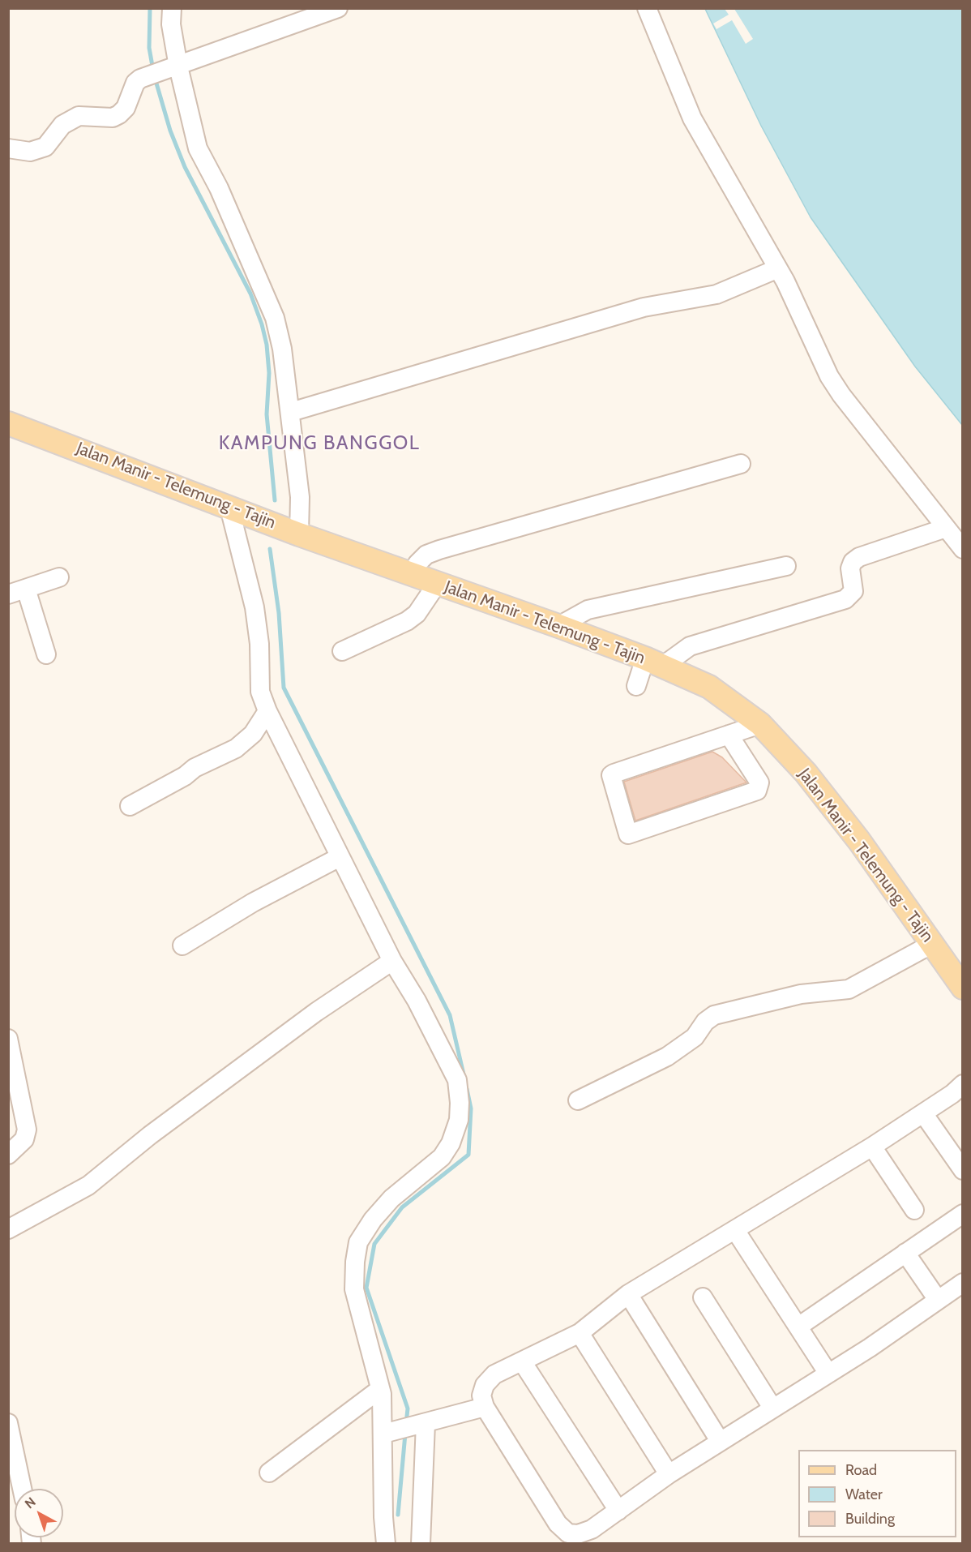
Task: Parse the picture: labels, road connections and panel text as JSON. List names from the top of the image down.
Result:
{
  "streets": {
    "main road": ["Jalan Manir - Telemung - Tajin"]
  },
  "districts": ["KAMPUNG BANGGOL"],
  "legend": ["Road", "Water", "Building"],
  "north": "top left"
}
